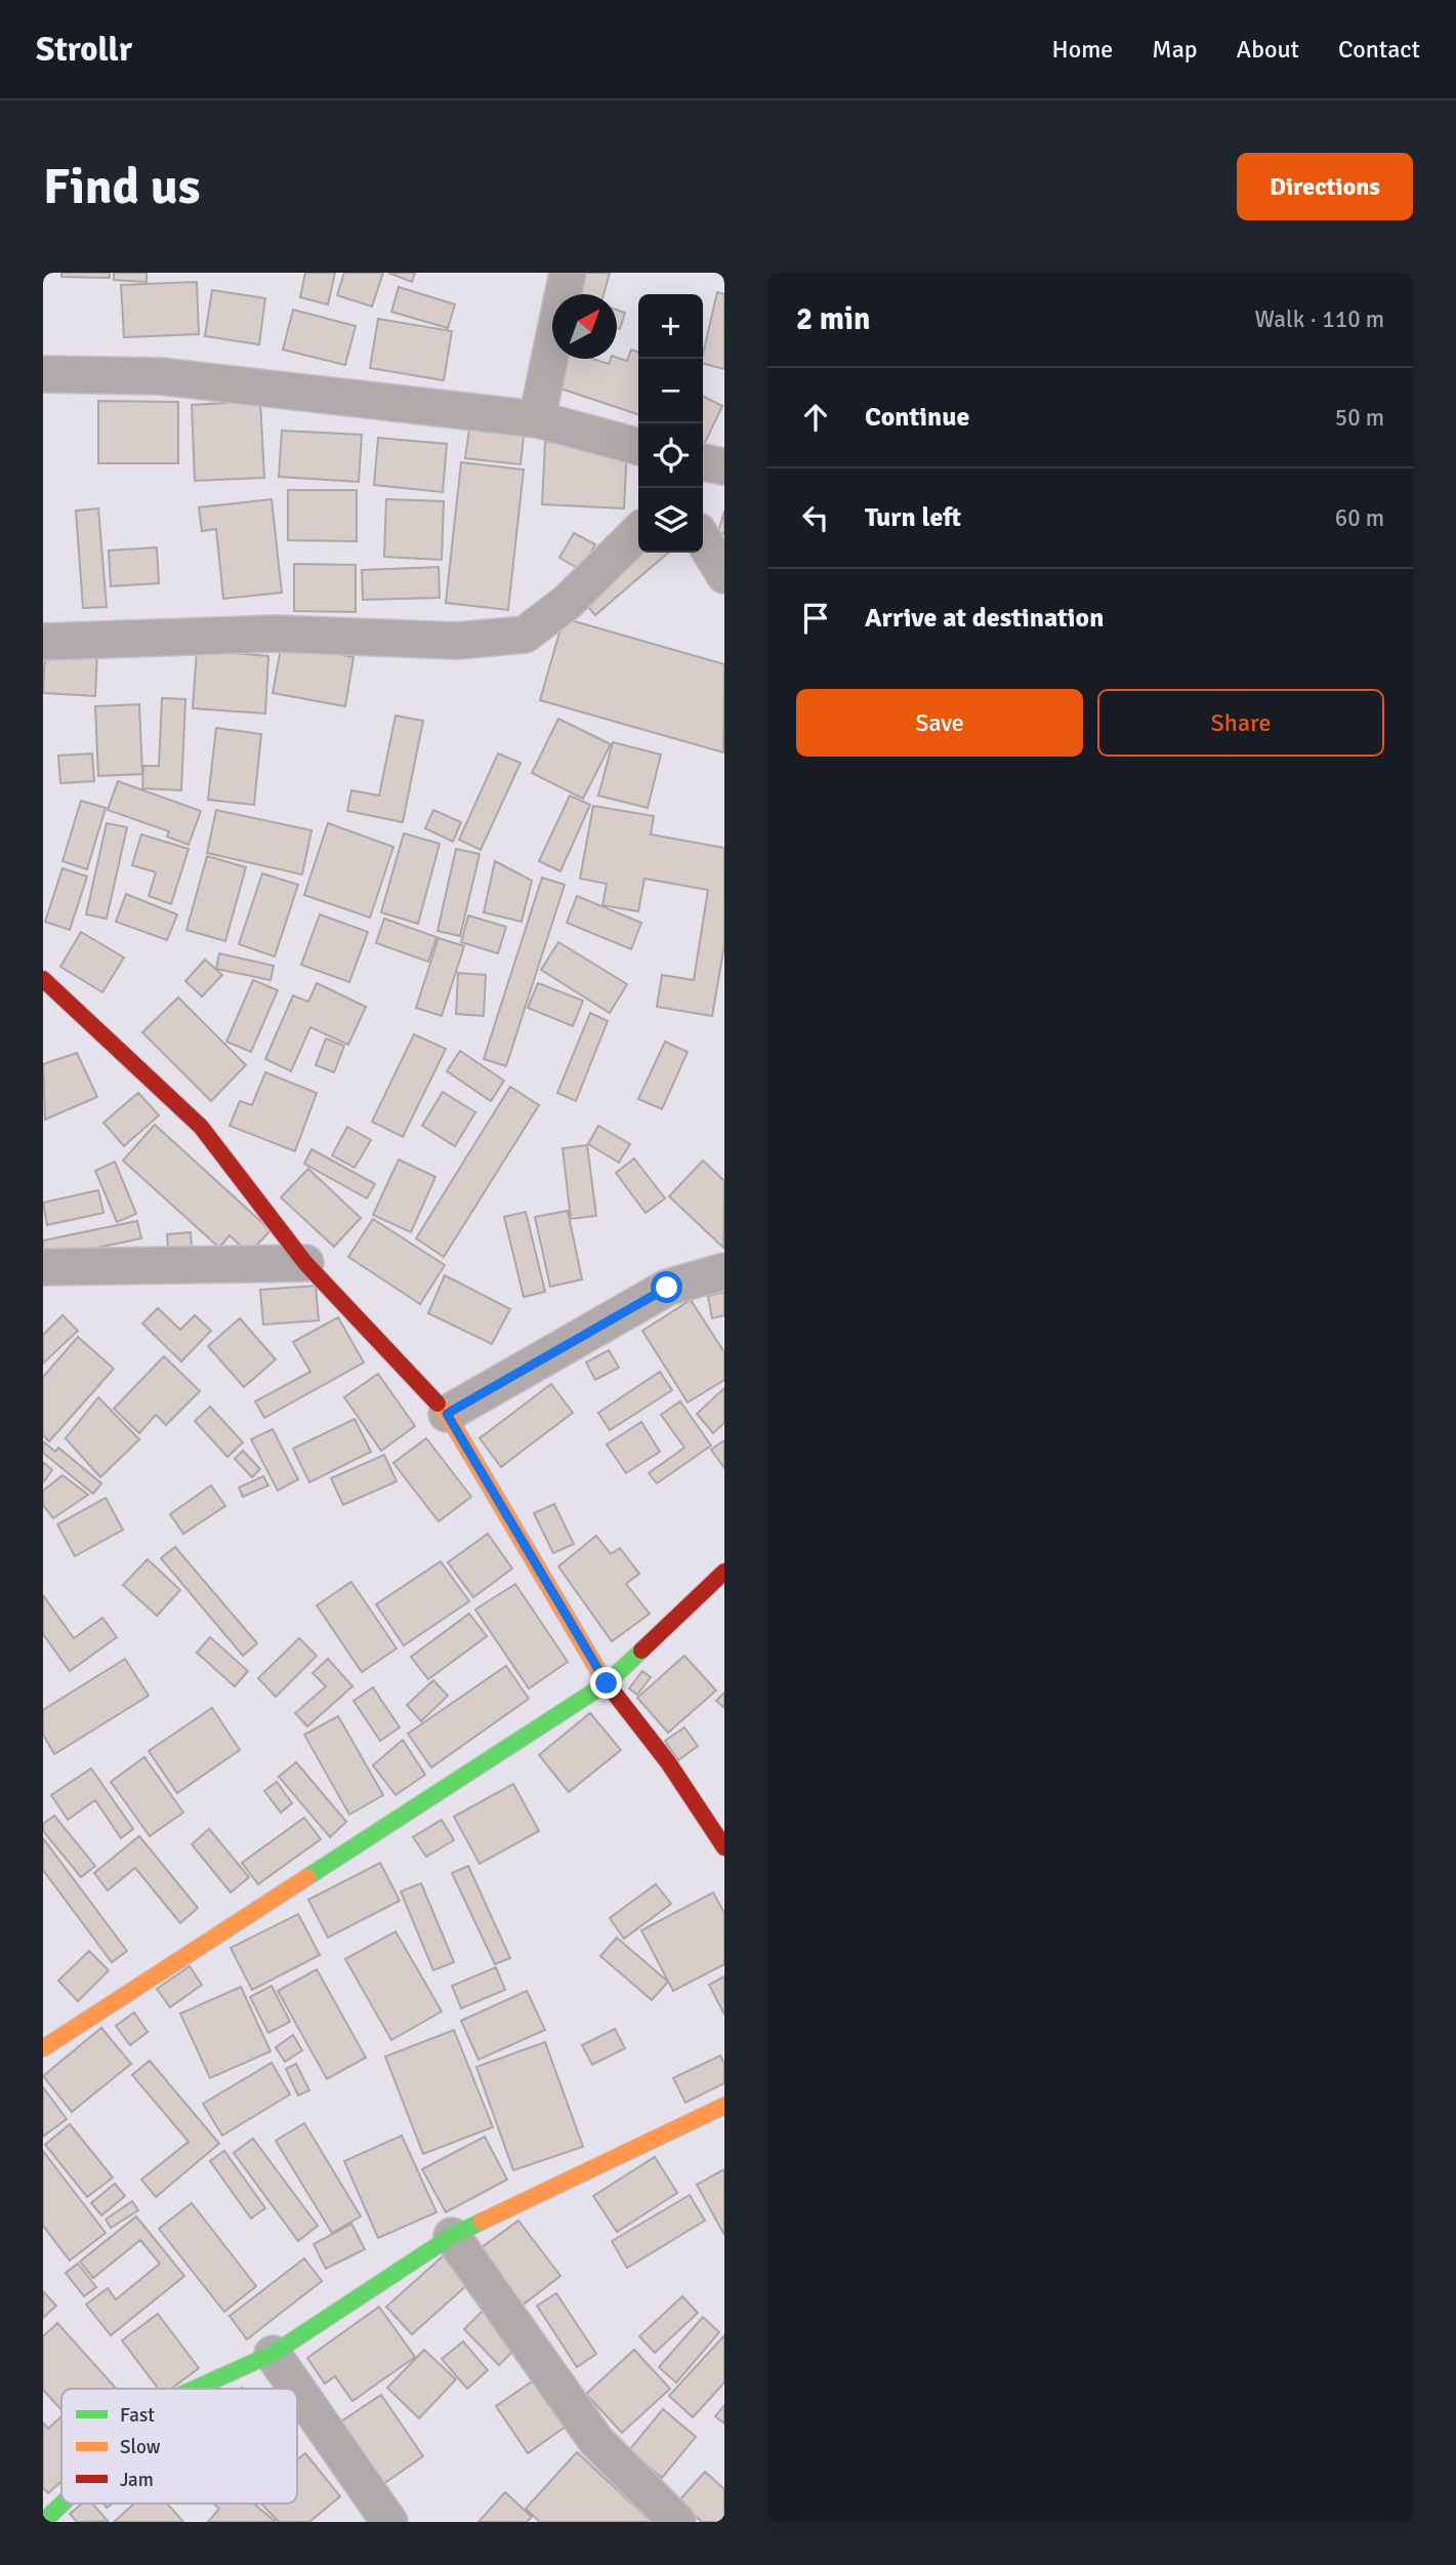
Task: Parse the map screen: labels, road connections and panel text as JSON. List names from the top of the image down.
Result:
{
  "legend": ["Fast", "Slow", "Jam"],
  "north": "top right",
  "page": {
    "header": "Strollr",
    "nav": [
      "Home",
      "Map",
      "About",
      "Contact"
    ],
    "buttons": [
      "Directions",
      ["Save", "Share"]
    ],
    "title": "Find us",
    "heading": ["2 min", "Walk · 110 m"],
    "map_buttons": ["+", "−"],
    "list": [
      ["Continue", "50 m"],
      ["Turn left", "60 m"],
      "Arrive at destination"
    ]
  }
}
